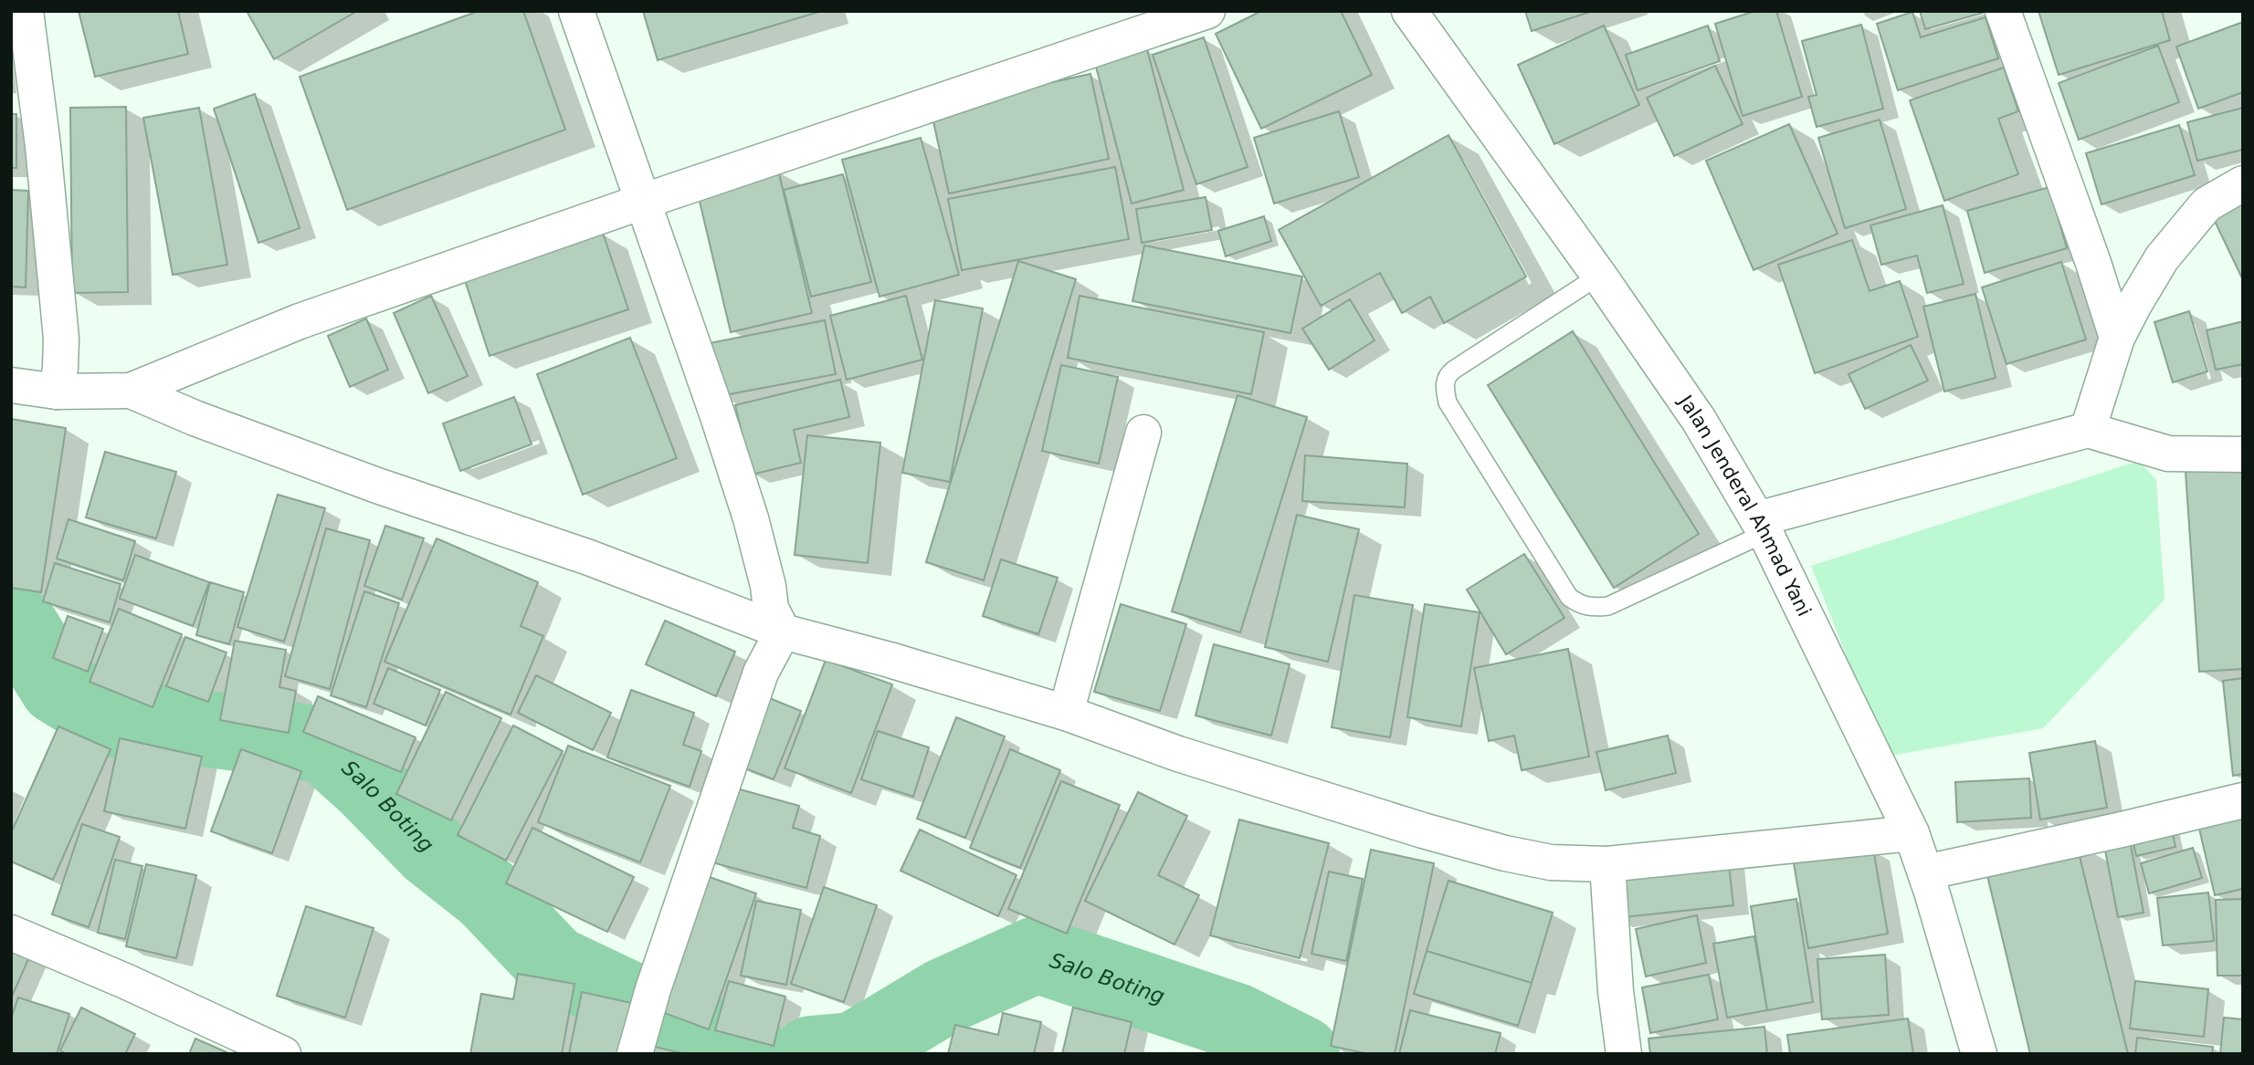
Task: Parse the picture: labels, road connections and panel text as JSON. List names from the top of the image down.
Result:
{
  "streets": {
    "street": ["Jalan Jenderal Ahmad Yani"]
  },
  "water": ["Salo Boting"]
}
